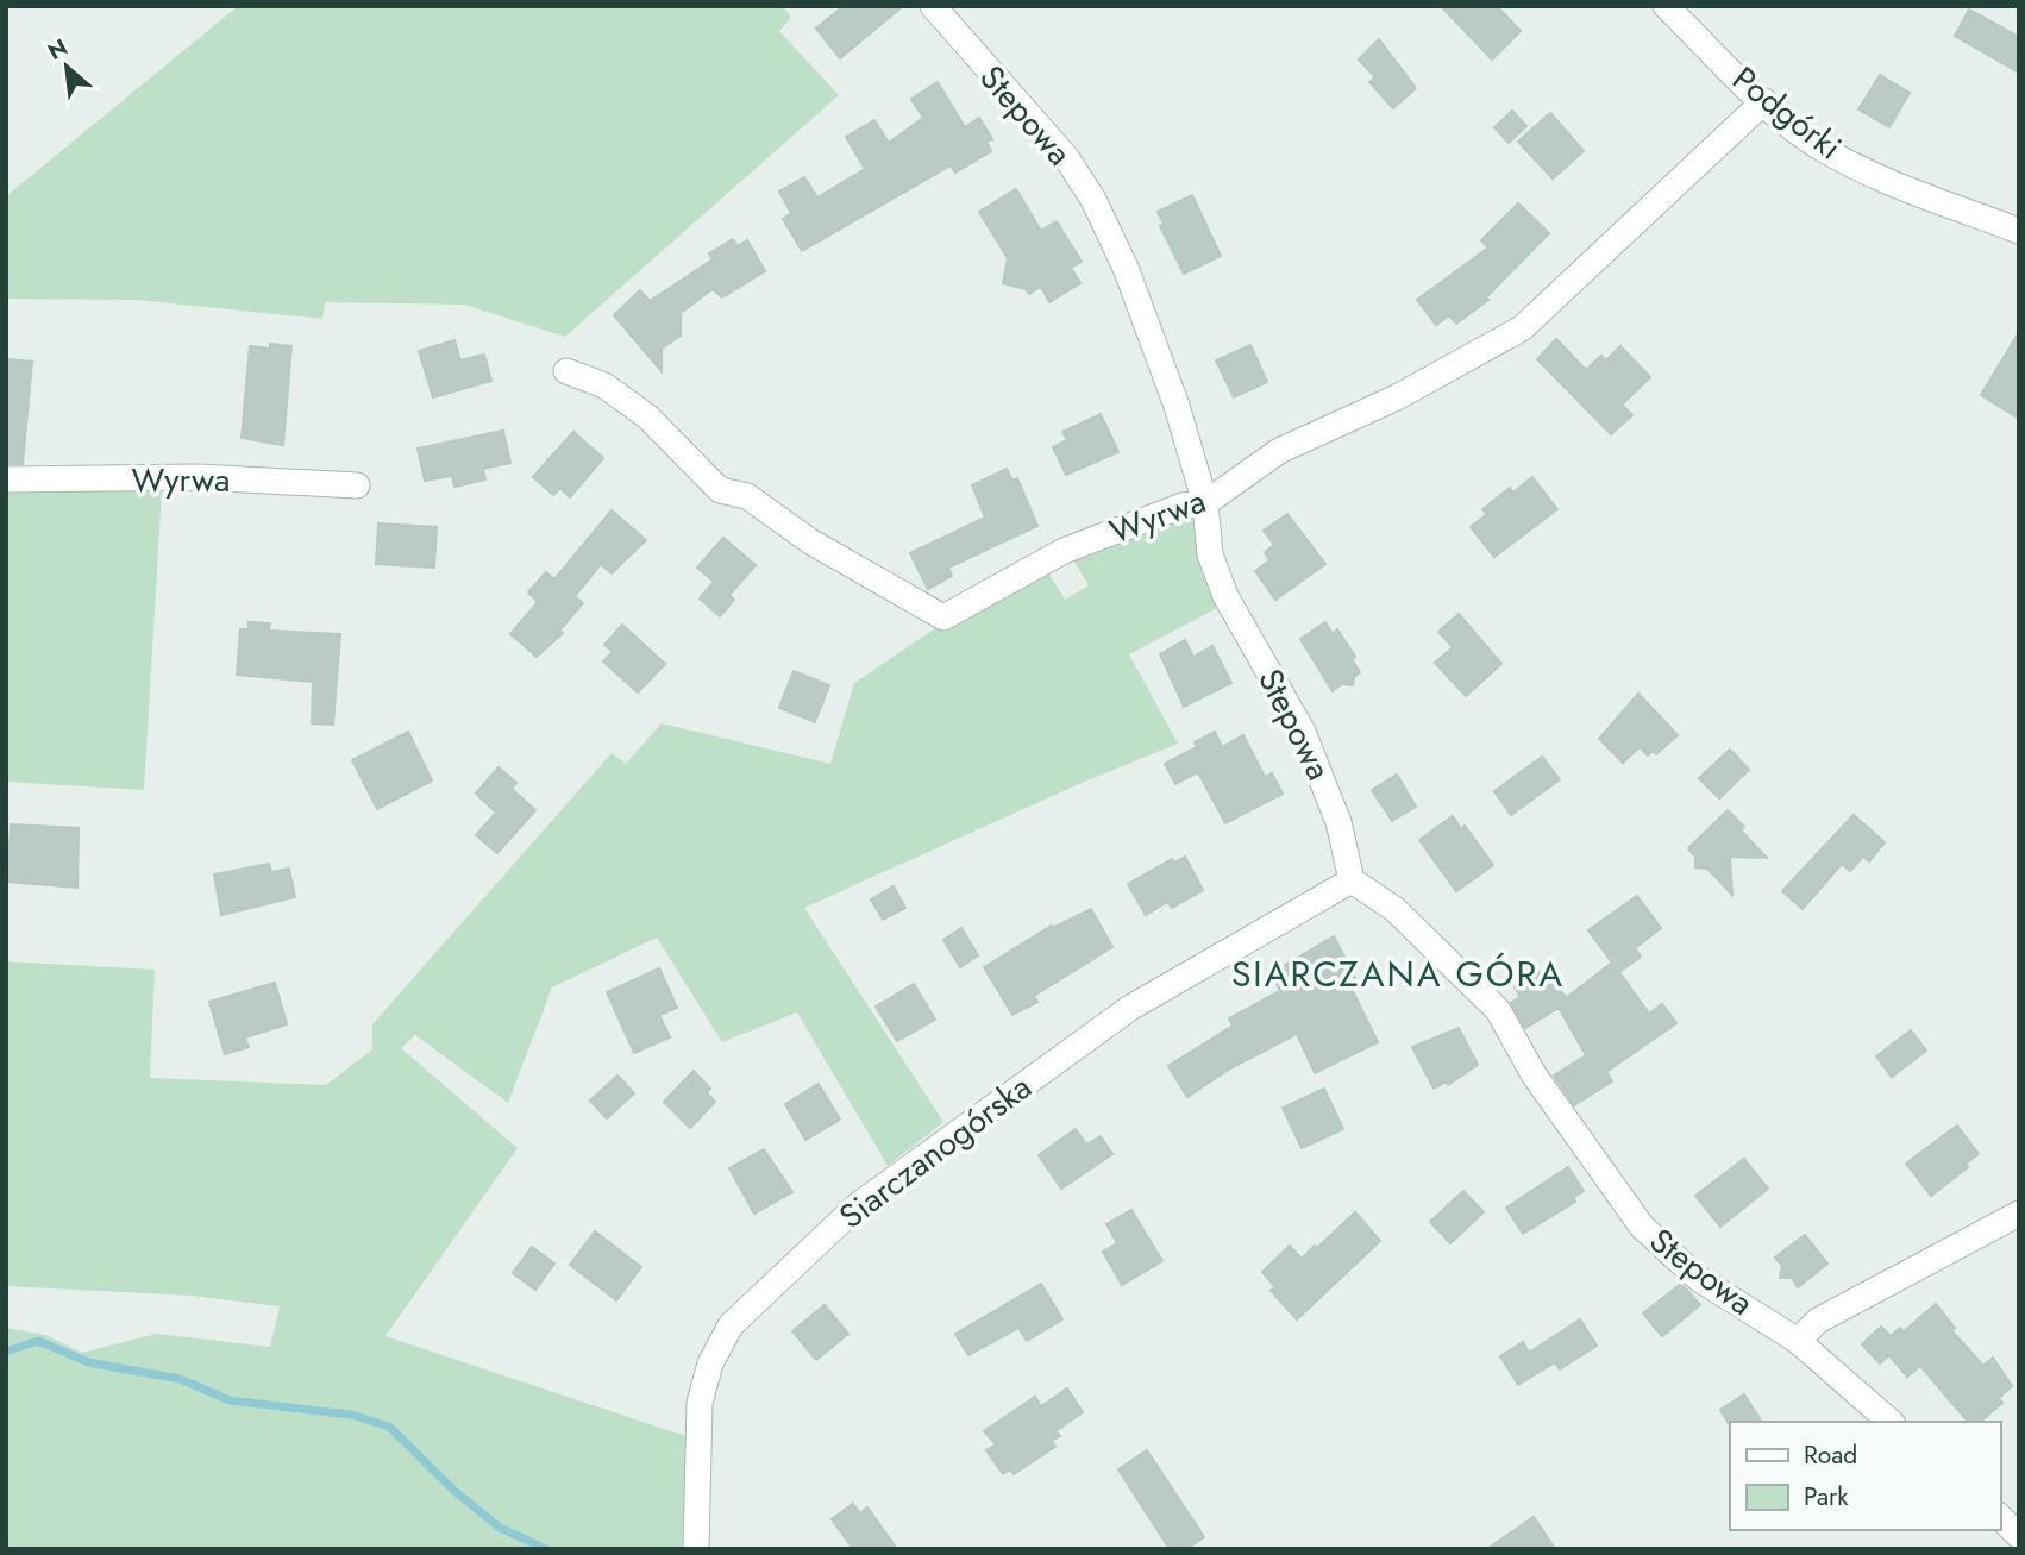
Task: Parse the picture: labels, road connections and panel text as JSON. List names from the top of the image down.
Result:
{
  "streets": {
    "street": [
      "Podgórki",
      "Stepowa",
      "Wyrwa",
      "Siarczanogórska"
    ]
  },
  "crossings": [
    ["Podgórki", "Wyrwa"],
    ["Stepowa", "Wyrwa"],
    ["Stepowa", "Siarczanogórska"]
  ],
  "districts": ["SIARCZANA GÓRA"],
  "legend": ["Road", "Park"],
  "north": "top left"
}
